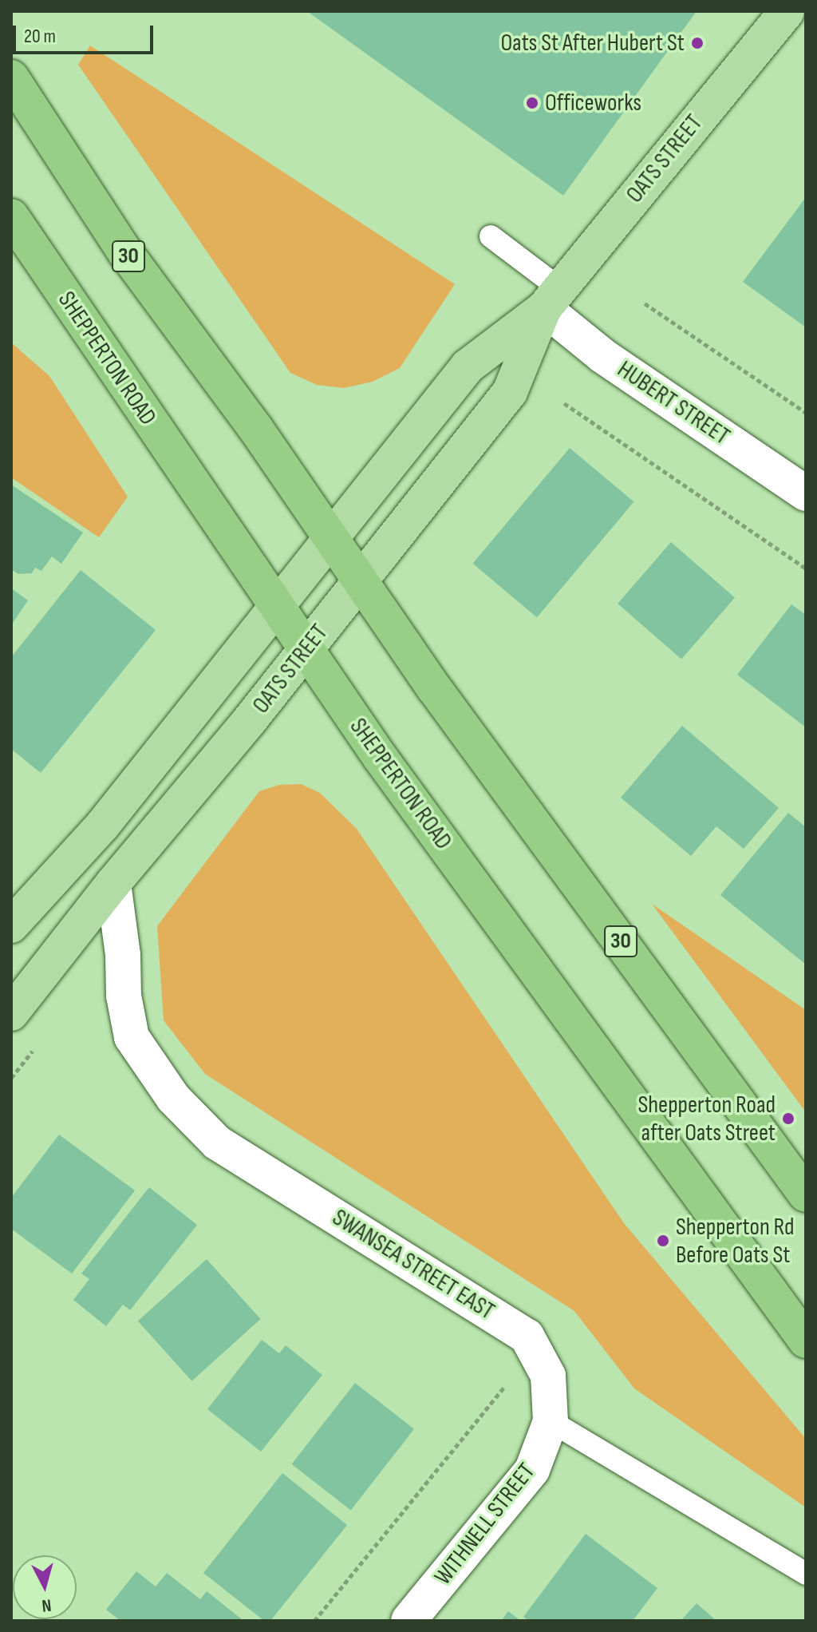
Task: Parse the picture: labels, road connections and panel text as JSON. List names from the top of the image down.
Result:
{
  "streets": {
    "highway": ["30", "SHEPPERTON ROAD"],
    "main road": ["OATS STREET"],
    "street": ["HUBERT STREET", "SWANSEA STREET EAST", "WITHNELL STREET"]
  },
  "crossings": [
    ["OATS STREET", "30"],
    ["OATS STREET", "SHEPPERTON ROAD"],
    ["OATS STREET", "HUBERT STREET"],
    ["OATS STREET", "SWANSEA STREET EAST"],
    ["SWANSEA STREET EAST", "WITHNELL STREET"]
  ],
  "places": [
    "Oats St After Hubert St",
    "Officeworks",
    "Shepperton Road after Oats Street",
    "Shepperton Rd Before Oats St"
  ],
  "scale_bar": "20 m",
  "north": "bottom"
}
